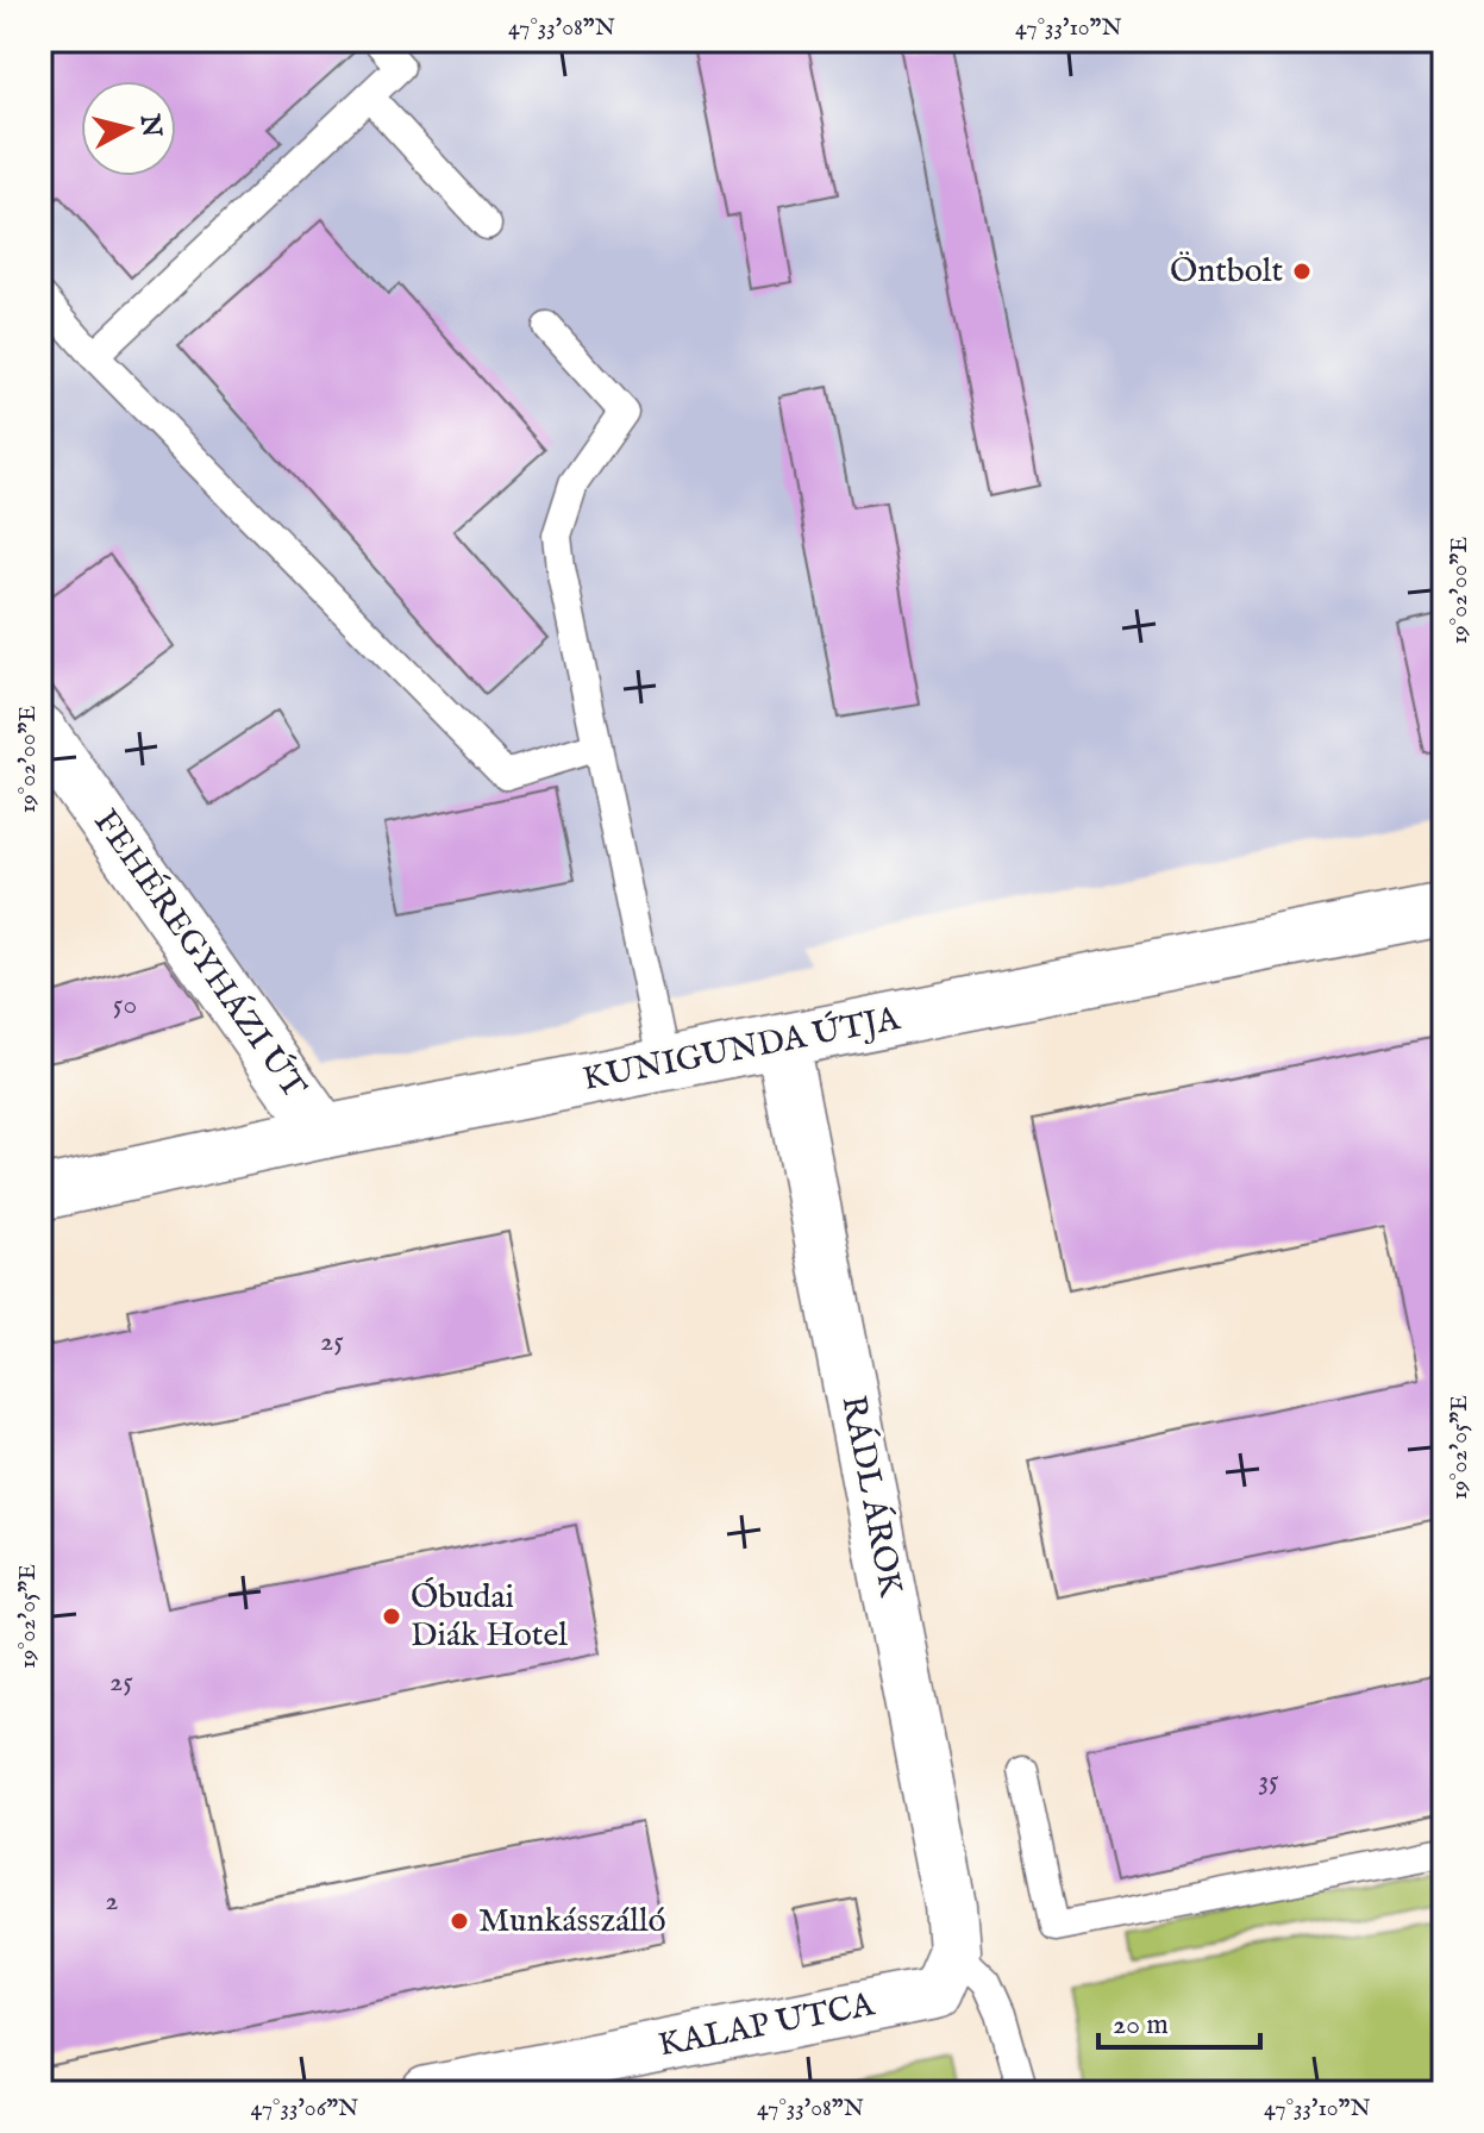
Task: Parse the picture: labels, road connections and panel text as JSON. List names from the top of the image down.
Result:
{
  "streets": {
    "street": [
      "FEHÉREGYHÁZI ÚT",
      "KUNIGUNDA ÚTJA",
      "RÁDL ÁROK",
      "KALAP UTCA"
    ]
  },
  "crossings": [
    ["FEHÉREGYHÁZI ÚT", "KUNIGUNDA ÚTJA"],
    ["KUNIGUNDA ÚTJA", "RÁDL ÁROK"],
    ["RÁDL ÁROK", "KALAP UTCA"]
  ],
  "places": ["Öntbolt", "Óbudai Diák Hotel", "Munkásszálló"],
  "house_numbers": [
    "50",
    "25",
    "25",
    "35",
    "2"
  ],
  "scale_bar": "20 m",
  "north": "right",
  "coordinates": [
    "47°33'08\"N",
    "47°33'10\"N",
    "19°02'00\"E",
    "19°02'05\"E",
    "47°33'06\"N"
  ]
}
